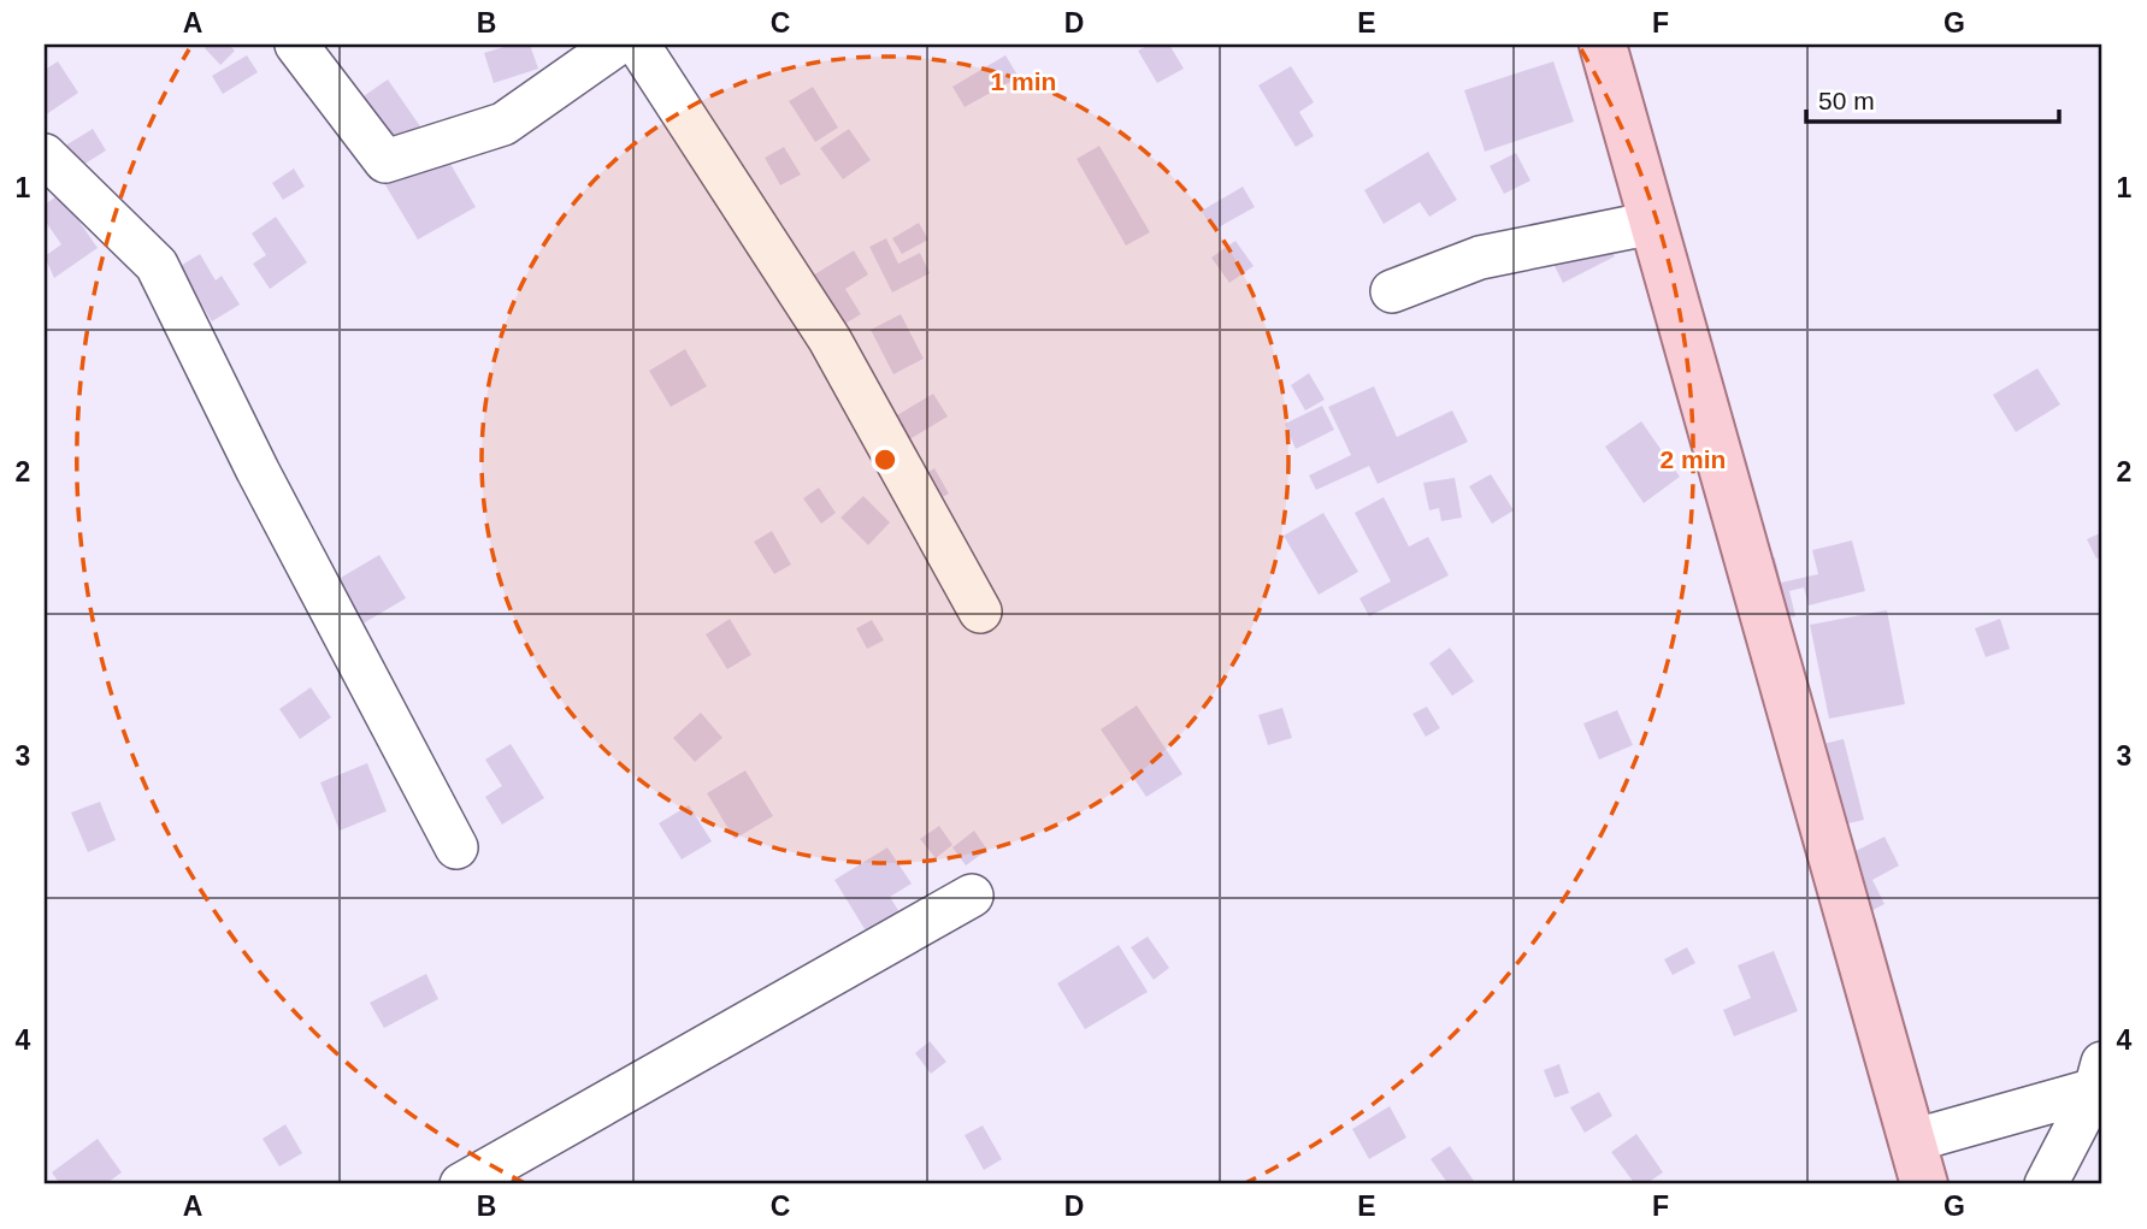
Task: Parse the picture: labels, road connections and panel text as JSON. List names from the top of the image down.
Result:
{
  "scale_bar": "50 m",
  "grid": {
    "columns": [
      "A",
      "B",
      "C",
      "D",
      "E",
      "F",
      "G"
    ],
    "rows": [
      "1",
      "2",
      "3",
      "4"
    ]
  },
  "rings": ["1 min", "2 min"]
}
